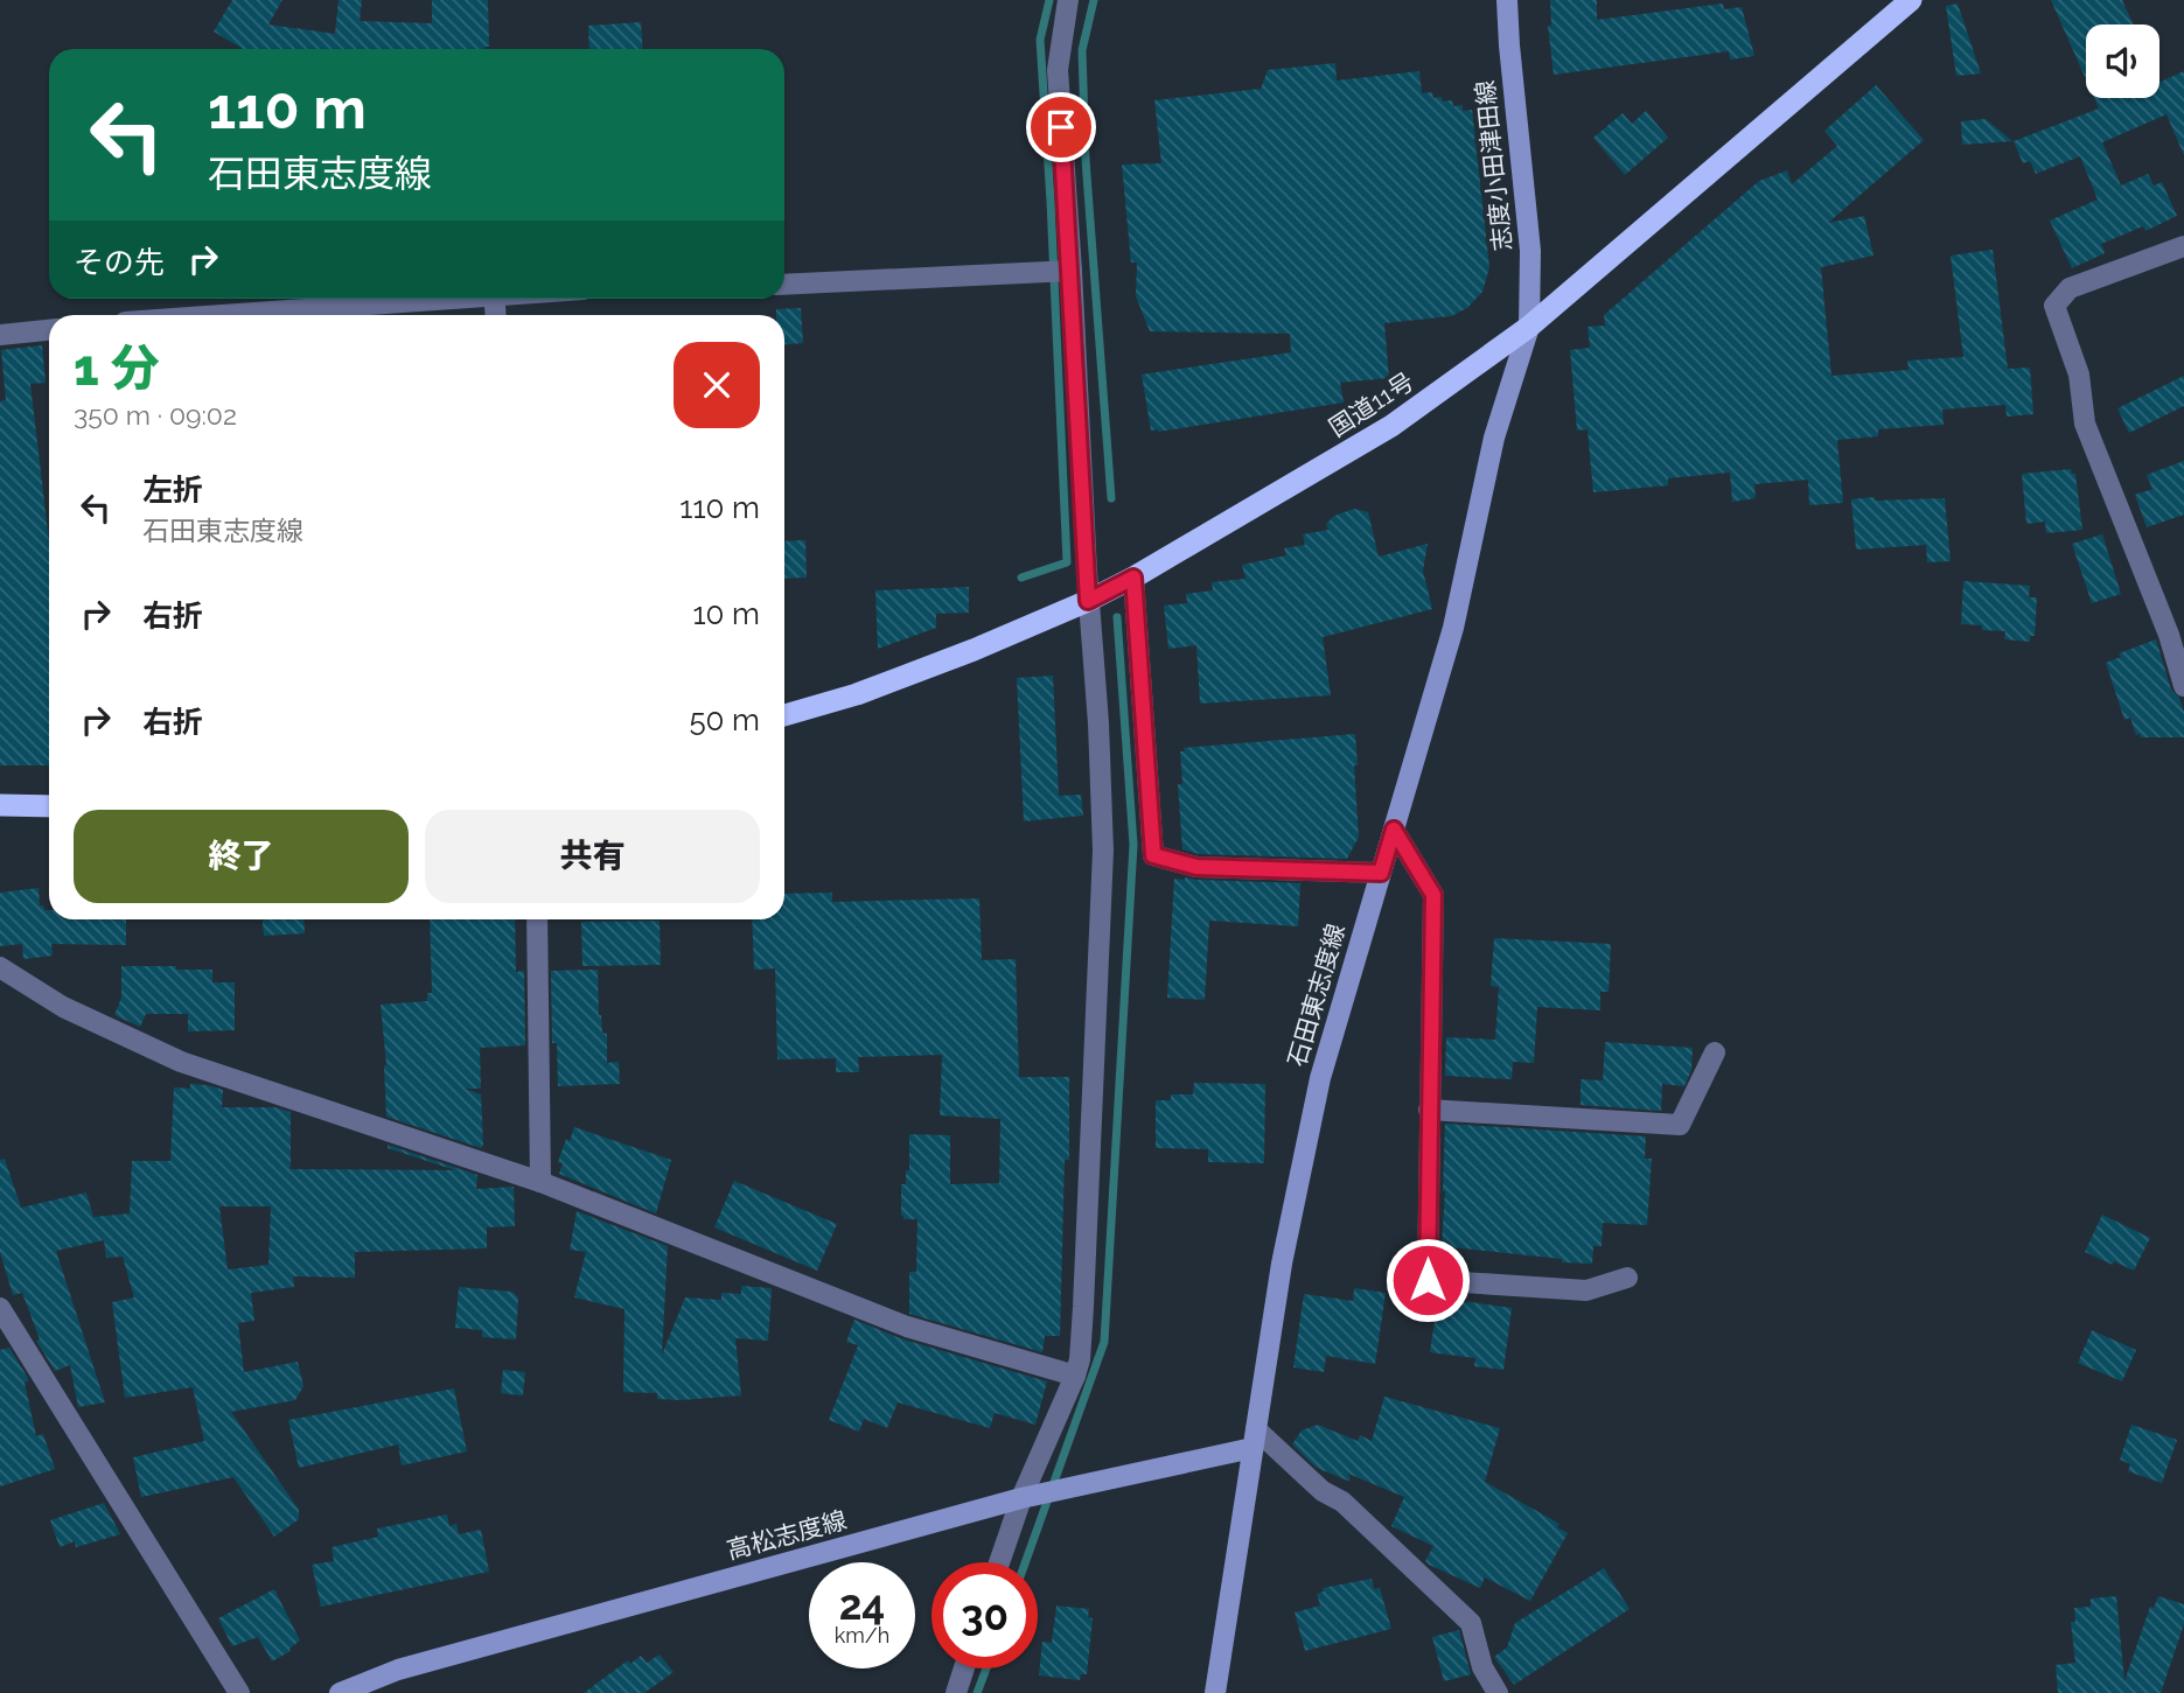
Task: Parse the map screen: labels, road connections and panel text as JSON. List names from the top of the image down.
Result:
{
  "streets": {
    "highway": ["国道11号"],
    "main road": ["志度小田津田線", "石田東志度線", "高松志度線"]
  },
  "crossings": [
    ["志度小田津田線", "国道11号"],
    ["志度小田津田線", "石田東志度線"],
    ["国道11号", "石田東志度線"],
    ["石田東志度線", "高松志度線"]
  ],
  "page": {
    "turn": ["110 m", "石田東志度線"],
    "then": "その先",
    "heading": ["1 分", "350 m · 09:02"],
    "list": [
      {
        "name": "左折",
        "note": "石田東志度線",
        "value": "110 m"
      },
      {
        "name": "右折",
        "value": "10 m"
      },
      {
        "name": "右折",
        "value": "50 m"
      }
    ],
    "buttons": ["終了", "共有"],
    "speed": "24 km/h",
    "limit": "30"
  }
}
